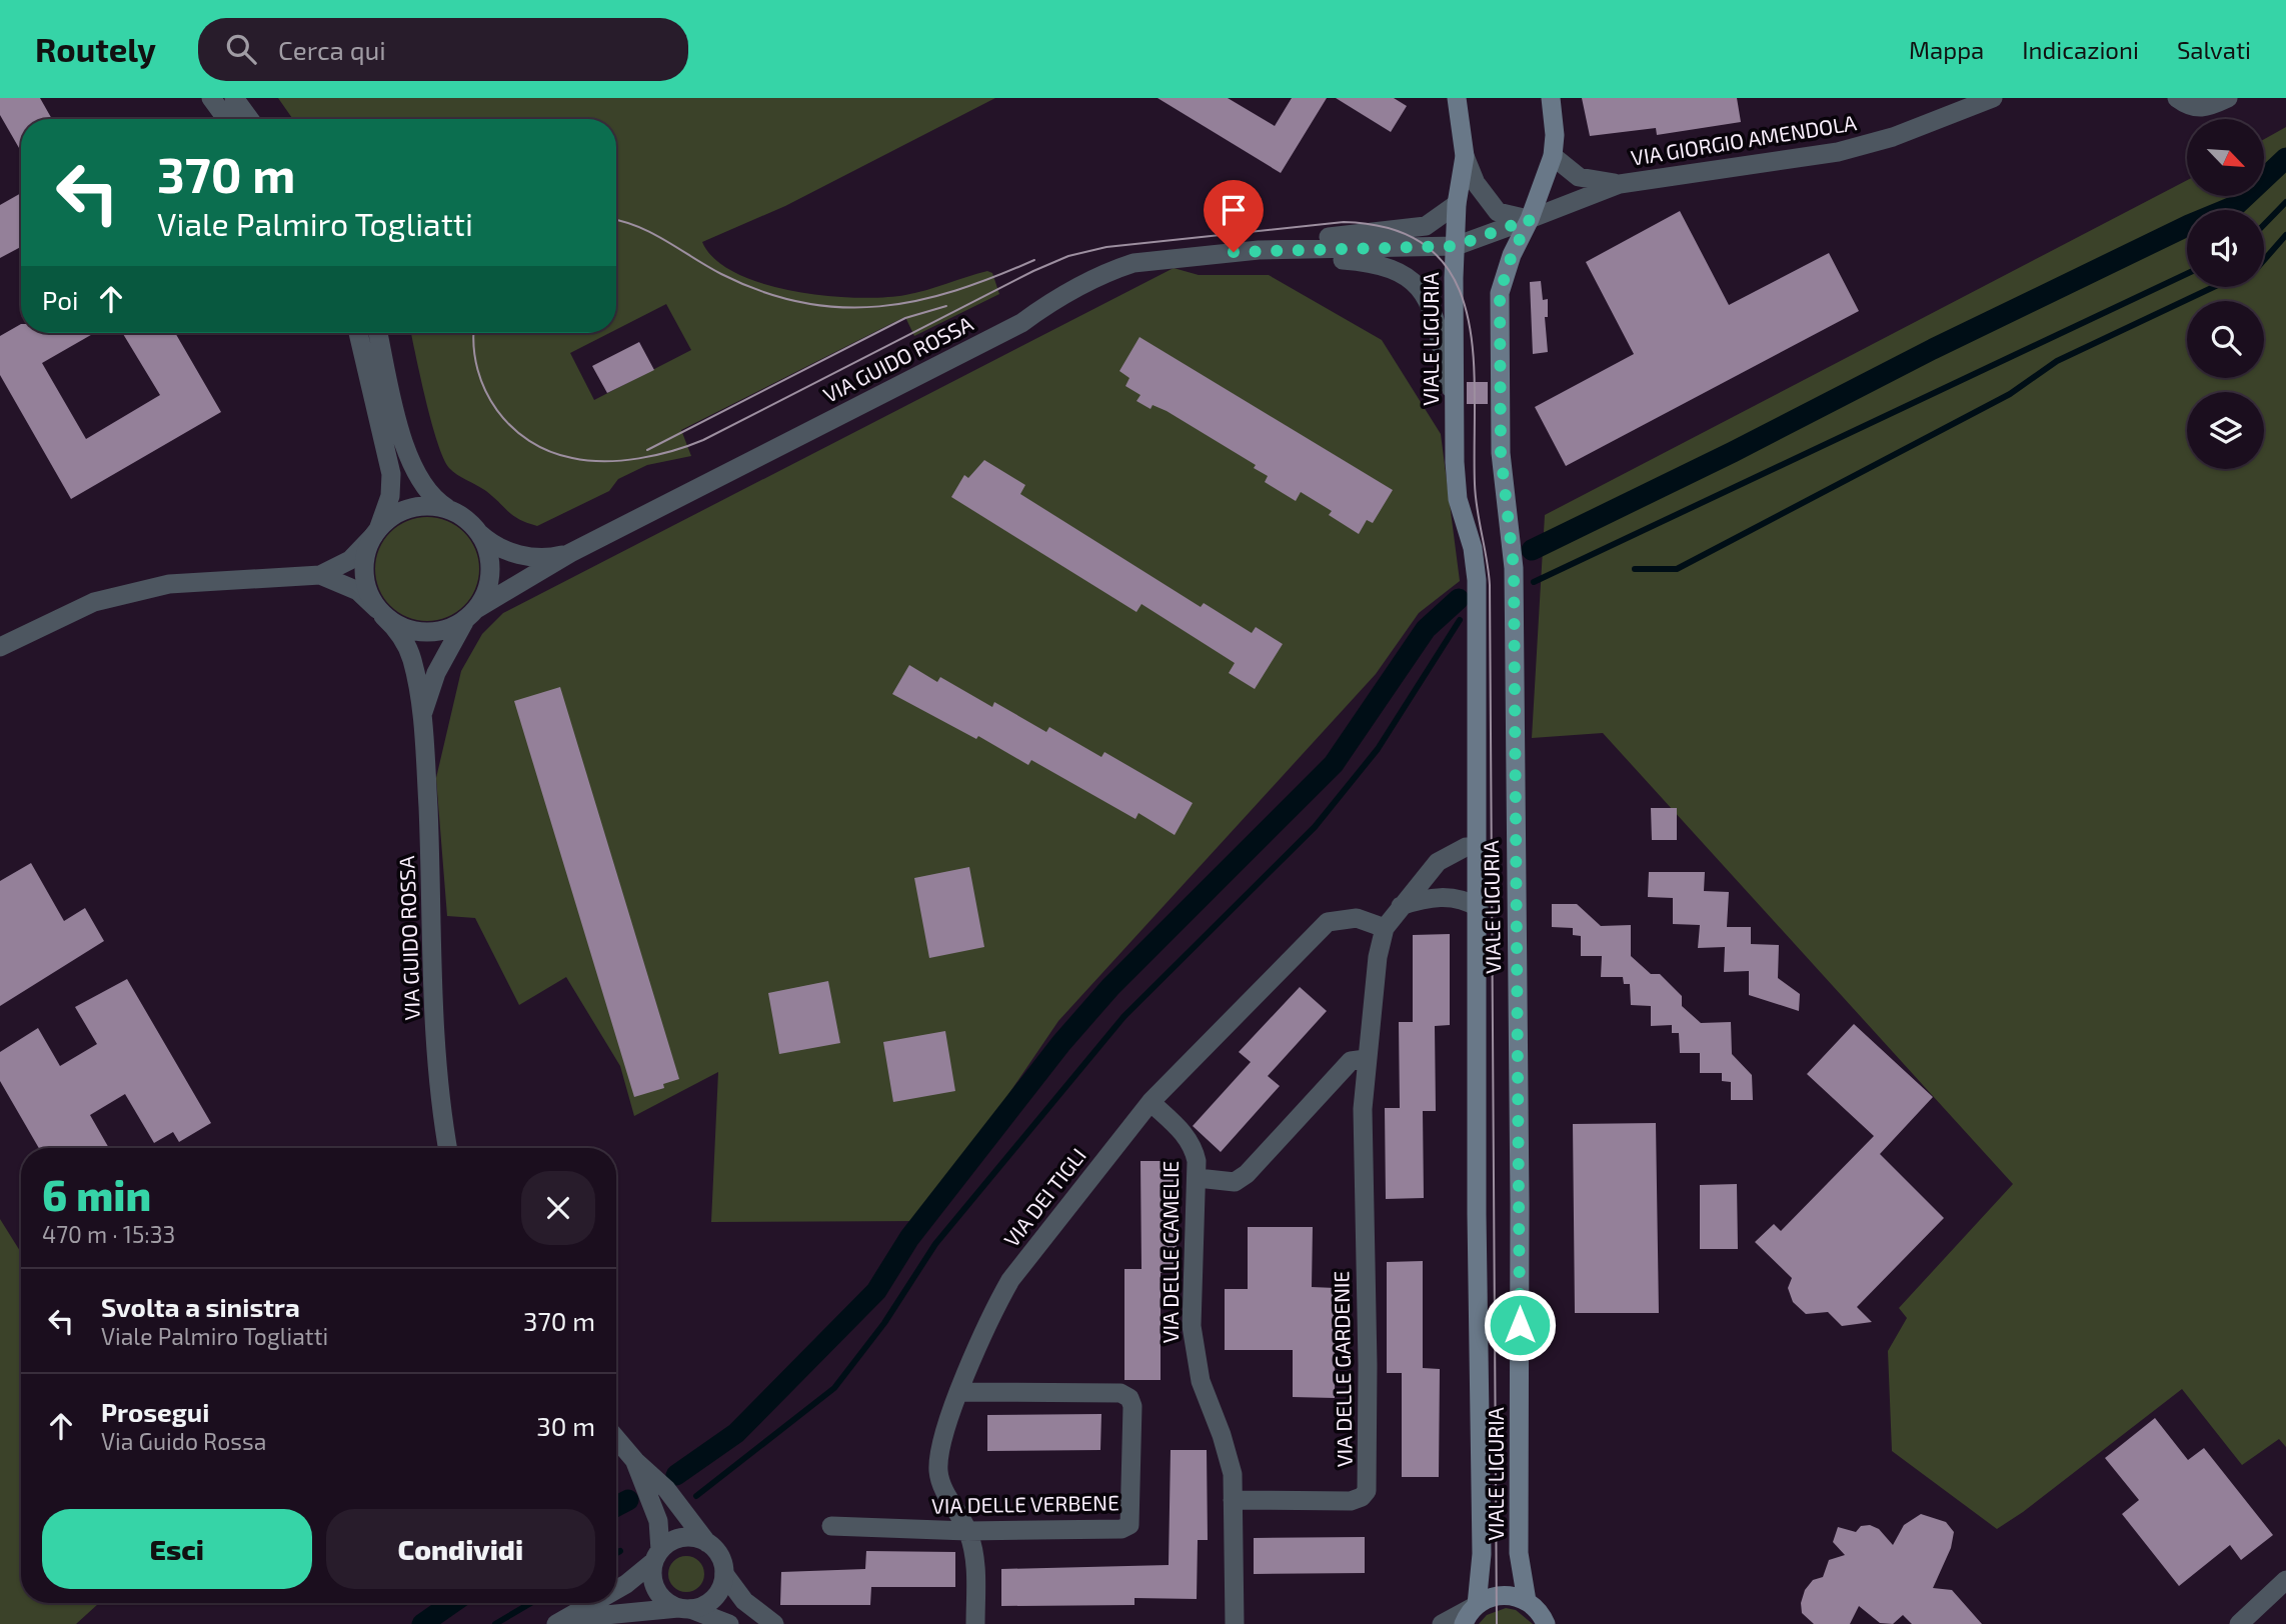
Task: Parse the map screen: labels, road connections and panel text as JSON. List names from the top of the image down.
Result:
{
  "streets": {
    "main road": ["VIALE LIGURIA"],
    "street": [
      "VIA GIORGIO AMENDOLA",
      "VIA GUIDO ROSSA",
      "VIA DEI TIGLI",
      "VIA DELLE CAMELIE",
      "VIA DELLE GARDENIE",
      "VIA DELLE VERBENE"
    ]
  },
  "crossings": [
    ["VIA GIORGIO AMENDOLA", "VIALE LIGURIA"],
    ["VIA GIORGIO AMENDOLA", "VIA GUIDO ROSSA"],
    ["VIALE LIGURIA", "VIA GUIDO ROSSA"],
    ["VIA DEI TIGLI", "VIA DELLE CAMELIE"],
    ["VIA DEI TIGLI", "VIA DELLE VERBENE"],
    ["VIA DELLE CAMELIE", "VIA DELLE GARDENIE"]
  ],
  "north": "bottom right",
  "page": {
    "header": "Routely",
    "search": "Cerca qui",
    "nav": ["Mappa", "Indicazioni", "Salvati"],
    "turn": ["370 m", "Viale Palmiro Togliatti"],
    "then": "Poi",
    "heading": ["6 min", "470 m · 15:33"],
    "list": [
      {
        "name": "Svolta a sinistra",
        "note": "Viale Palmiro Togliatti",
        "value": "370 m"
      },
      {
        "name": "Prosegui",
        "note": "Via Guido Rossa",
        "value": "30 m"
      }
    ],
    "buttons": ["Esci", "Condividi"]
  }
}
